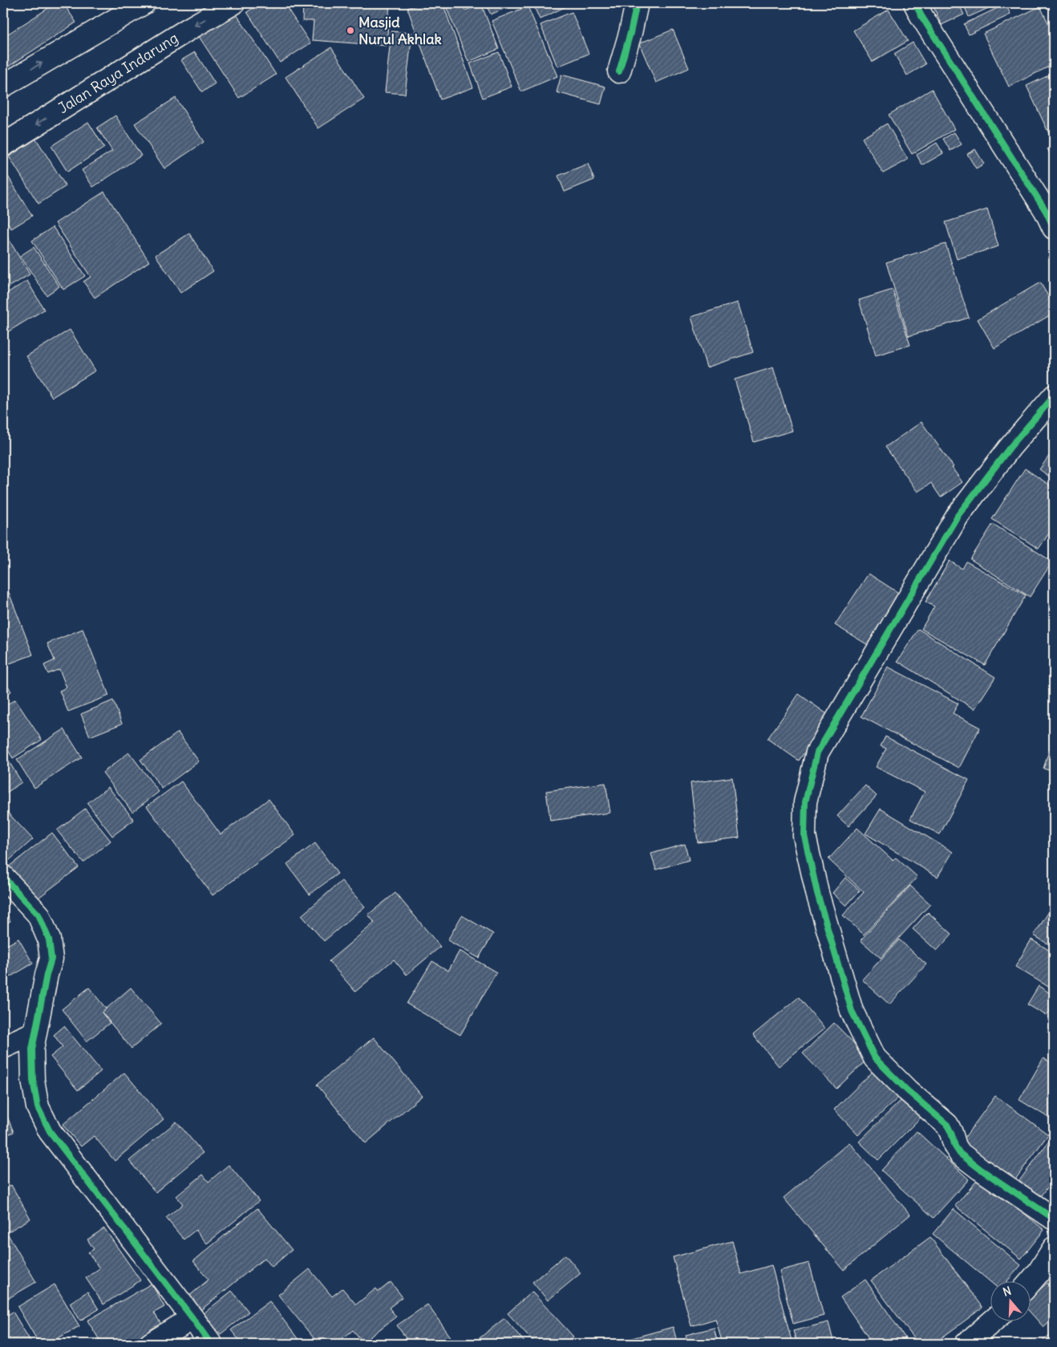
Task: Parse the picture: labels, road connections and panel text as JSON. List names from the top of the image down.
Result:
{
  "streets": {
    "main road": ["Jalan Raya Indarung"]
  },
  "places": ["Masjid Nurul Akhlak"],
  "north": "top"
}
